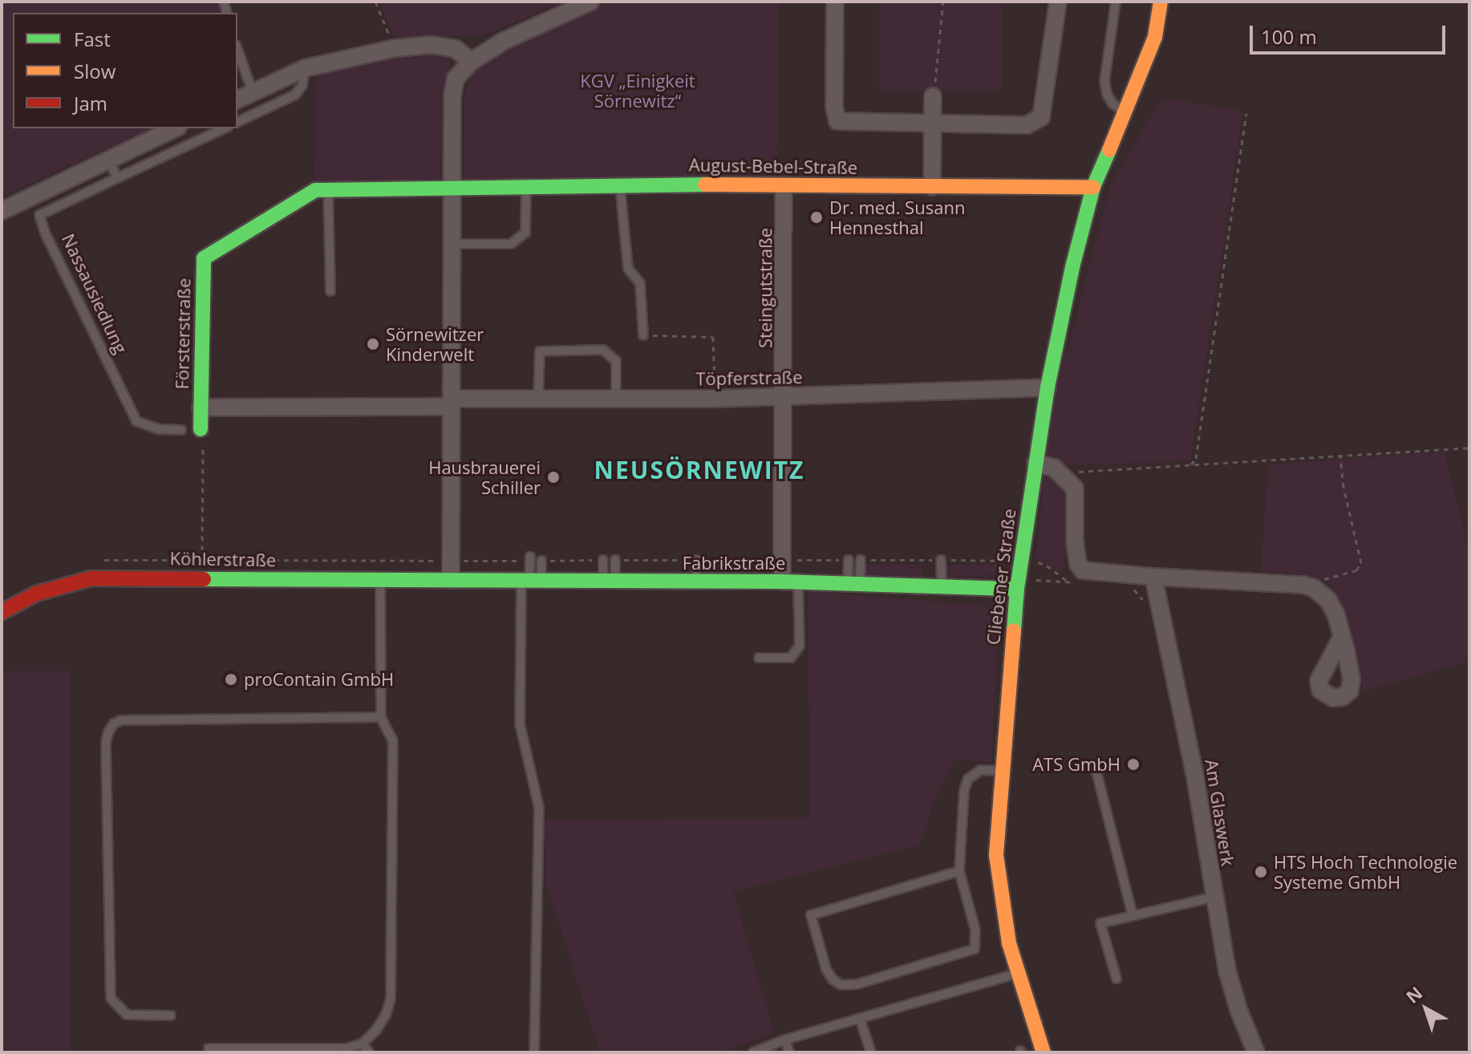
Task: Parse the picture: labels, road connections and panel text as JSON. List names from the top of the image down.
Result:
{
  "streets": {
    "street": [
      "August-Bebel-Straße",
      "Steingutstraße",
      "Försterstraße",
      "Töpferstraße",
      "Köhlerstraße",
      "Fabrikstraße",
      "Cliebener Straße",
      "Am Glaswerk"
    ],
    "lane": ["Nassausiedlung"]
  },
  "crossings": [
    ["August-Bebel-Straße", "Steingutstraße"],
    ["August-Bebel-Straße", "Försterstraße"],
    ["August-Bebel-Straße", "Cliebener Straße"],
    ["Steingutstraße", "Töpferstraße"],
    ["Steingutstraße", "Fabrikstraße"],
    ["Försterstraße", "Töpferstraße"],
    ["Töpferstraße", "Cliebener Straße"],
    ["Köhlerstraße", "Fabrikstraße"],
    ["Fabrikstraße", "Cliebener Straße"]
  ],
  "districts": ["NEUSÖRNEWITZ"],
  "parks": ["KGV „Einigkeit Sörnewitz“"],
  "places": [
    "Dr. med. Susann Hennesthal",
    "Sörnewitzer Kinderwelt",
    "Hausbrauerei Schiller",
    "proContain GmbH",
    "ATS GmbH",
    "HTS Hoch Technologie Systeme GmbH"
  ],
  "legend": ["Fast", "Slow", "Jam"],
  "scale_bar": "100 m",
  "north": "top left"
}
